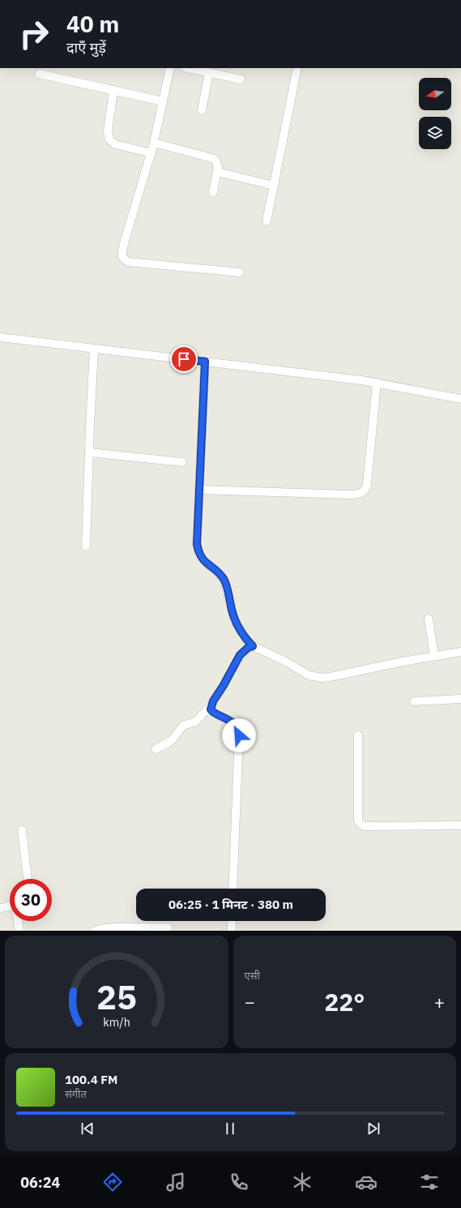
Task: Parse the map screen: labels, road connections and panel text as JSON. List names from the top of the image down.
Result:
{
  "north": "left",
  "page": {
    "turn": ["40 m", "दाएँ मुड़ें"],
    "limit": "30",
    "trip": "06:25 · 1 मिनट · 380 m",
    "tile": "एसी",
    "heat": ["−", "22°", "+"],
    "song": ["100.4 FM", "संगीत"],
    "tabs": "06:24",
    "gauge": ["25", "km/h"]
  }
}
